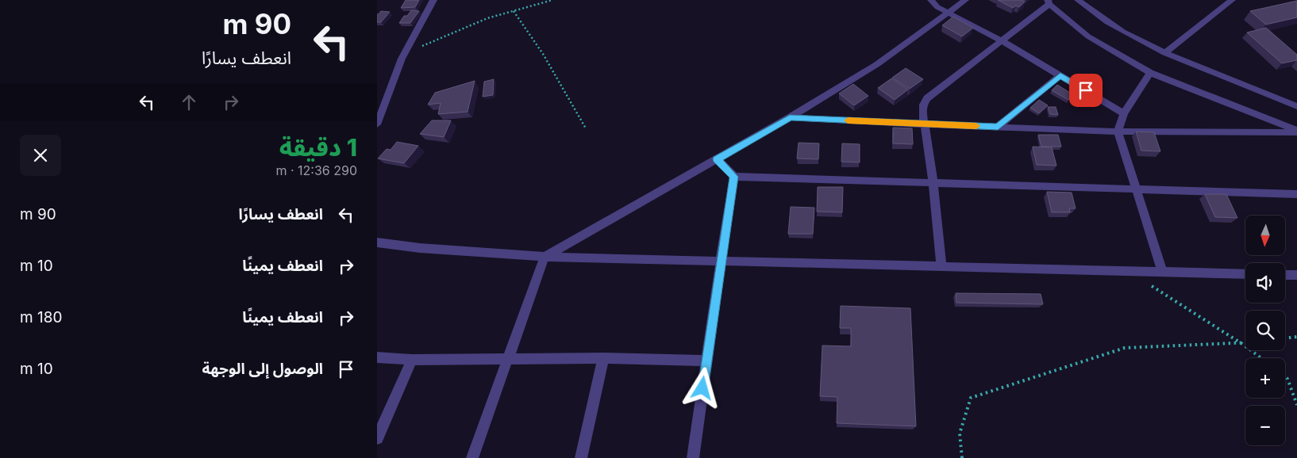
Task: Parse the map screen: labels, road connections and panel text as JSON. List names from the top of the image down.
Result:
{
  "north": "bottom",
  "page": {
    "turn": ["90 m", "انعطف يسارًا"],
    "heading": ["1 دقيقة", "290 m · 12:36"],
    "list": [
      {
        "name": "انعطف يسارًا",
        "value": "90 m"
      },
      {
        "name": "انعطف يمينًا",
        "value": "10 m"
      },
      {
        "name": "انعطف يمينًا",
        "value": "180 m"
      },
      {
        "name": "الوصول إلى الوجهة",
        "value": "10 m"
      }
    ],
    "map_buttons": ["+", "−"]
  }
}
